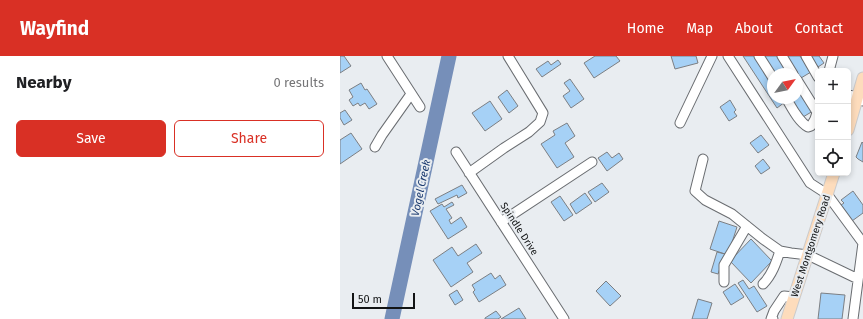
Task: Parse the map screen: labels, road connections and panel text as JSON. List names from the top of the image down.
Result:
{
  "streets": {
    "main road": ["West Montgomery Road"],
    "street": ["Spindle Drive"]
  },
  "water": ["Vogel Creek"],
  "scale_bar": "50 m",
  "north": "top right",
  "page": {
    "header": "Wayfind",
    "nav": [
      "Home",
      "Map",
      "About",
      "Contact"
    ],
    "heading": ["Nearby", "0 results"],
    "map_buttons": ["+", "−"],
    "buttons": ["Save", "Share"],
    "scale": "50 m"
  }
}
